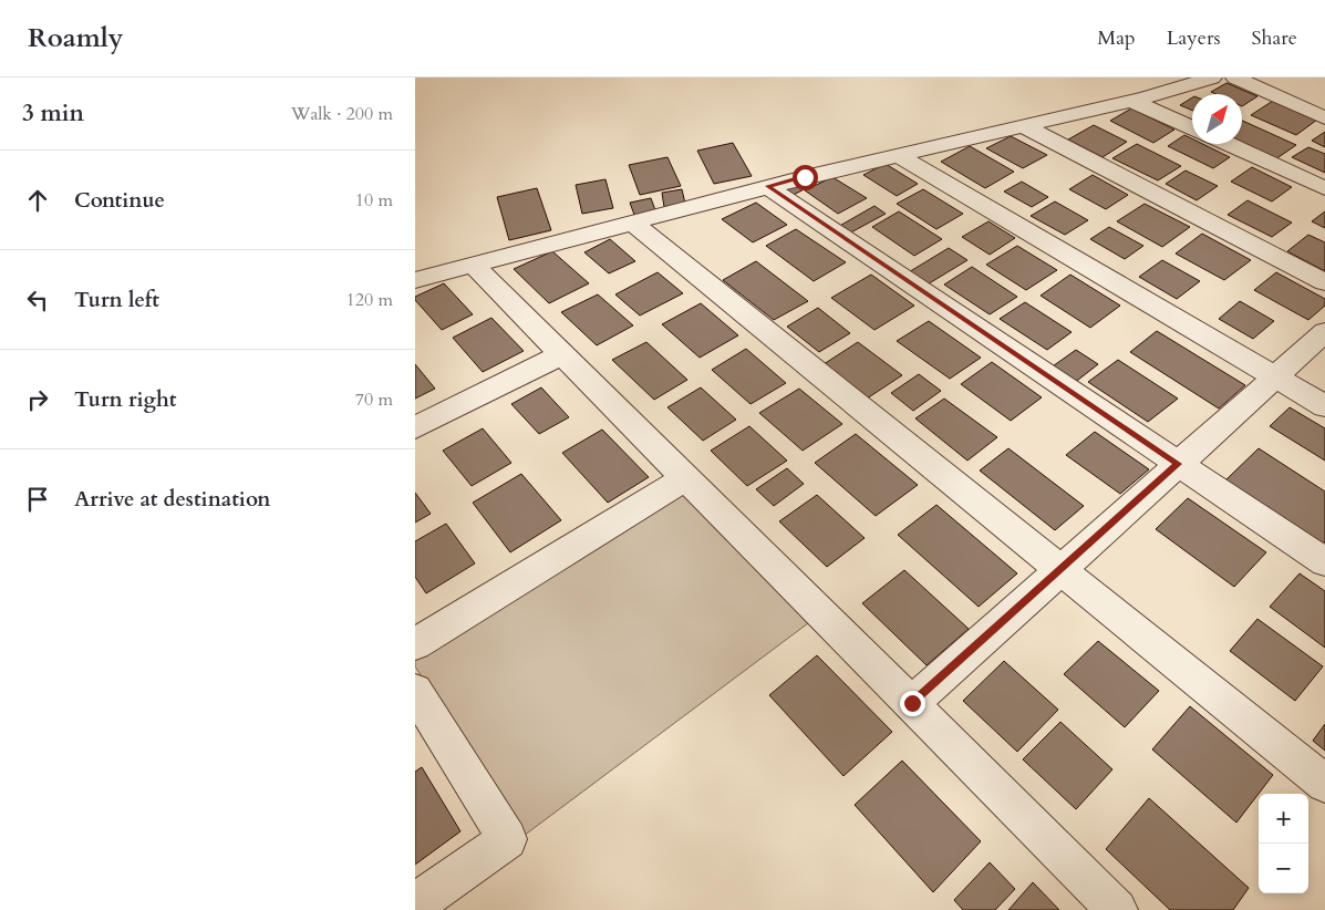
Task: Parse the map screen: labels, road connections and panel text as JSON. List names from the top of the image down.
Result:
{
  "north": "top right",
  "page": {
    "header": "Roamly",
    "nav": ["Map", "Layers", "Share"],
    "heading": ["3 min", "Walk · 200 m"],
    "list": [
      ["Continue", "10 m"],
      ["Turn left", "120 m"],
      ["Turn right", "70 m"],
      "Arrive at destination"
    ],
    "map_buttons": ["+", "−"]
  }
}
